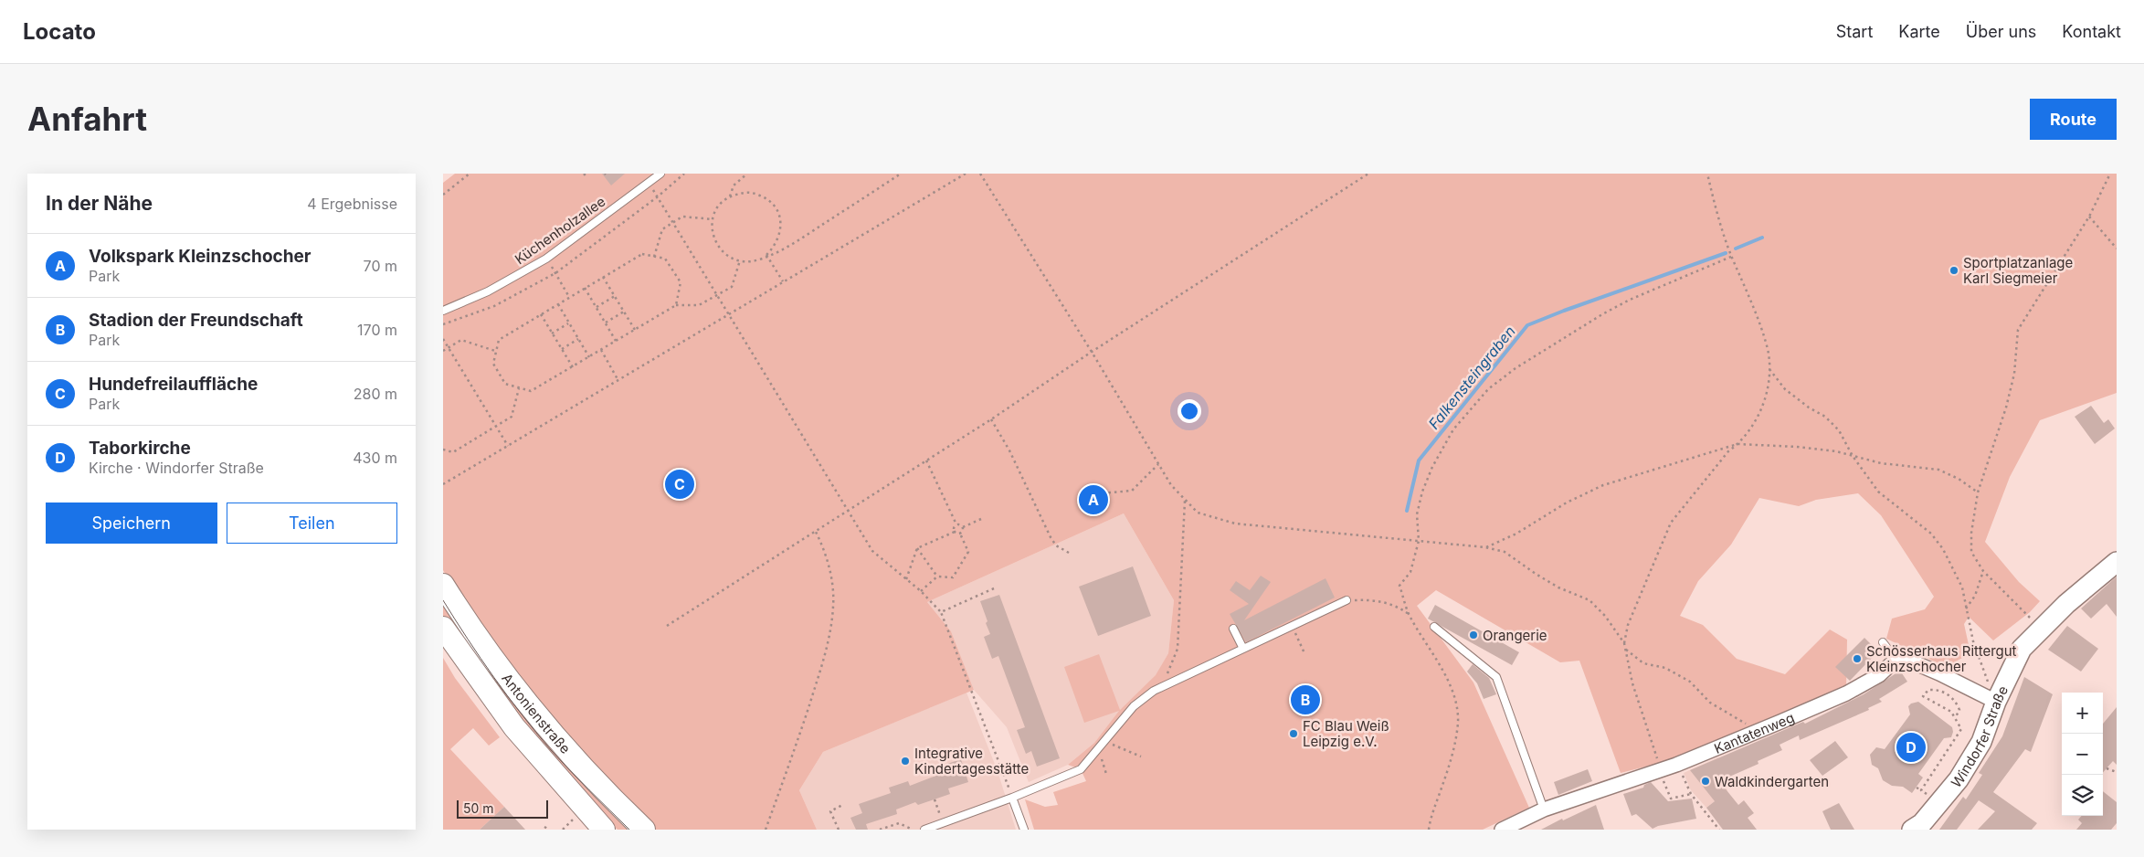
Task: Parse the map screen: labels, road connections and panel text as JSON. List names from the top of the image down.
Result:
{
  "streets": {
    "main road": ["Antonienstraße"],
    "street": ["Kantatenweg", "Windorfer Straße"],
    "lane": ["Küchenholzallee"]
  },
  "water": ["Falkensteingraben"],
  "places": [
    "Sportplatzanlage Karl Siegmeier",
    "Orangerie",
    "Schösserhaus Rittergut Kleinzschocher",
    "FC Blau Weiß Leipzig e.V.",
    "Integrative Kindertagesstätte",
    "Waldkindergarten"
  ],
  "scale_bar": "50 m",
  "page": {
    "header": "Locato",
    "nav": [
      "Start",
      "Karte",
      "Über uns",
      "Kontakt"
    ],
    "buttons": [
      "Route",
      ["Speichern", "Teilen"]
    ],
    "title": "Anfahrt",
    "heading": ["In der Nähe", "4 Ergebnisse"],
    "list": [
      {
        "mark": "A",
        "name": "Volkspark Kleinzschocher",
        "note": "Park",
        "value": "70 m"
      },
      {
        "mark": "B",
        "name": "Stadion der Freundschaft",
        "note": "Park",
        "value": "170 m"
      },
      {
        "mark": "C",
        "name": "Hundefreilauffläche",
        "note": "Park",
        "value": "280 m"
      },
      {
        "mark": "D",
        "name": "Taborkirche",
        "note": "Kirche · Windorfer Straße",
        "value": "430 m"
      }
    ],
    "pins": [
      "C",
      "A",
      "B",
      "D"
    ],
    "map_buttons": ["+", "−"],
    "scale": "50 m"
  }
}
